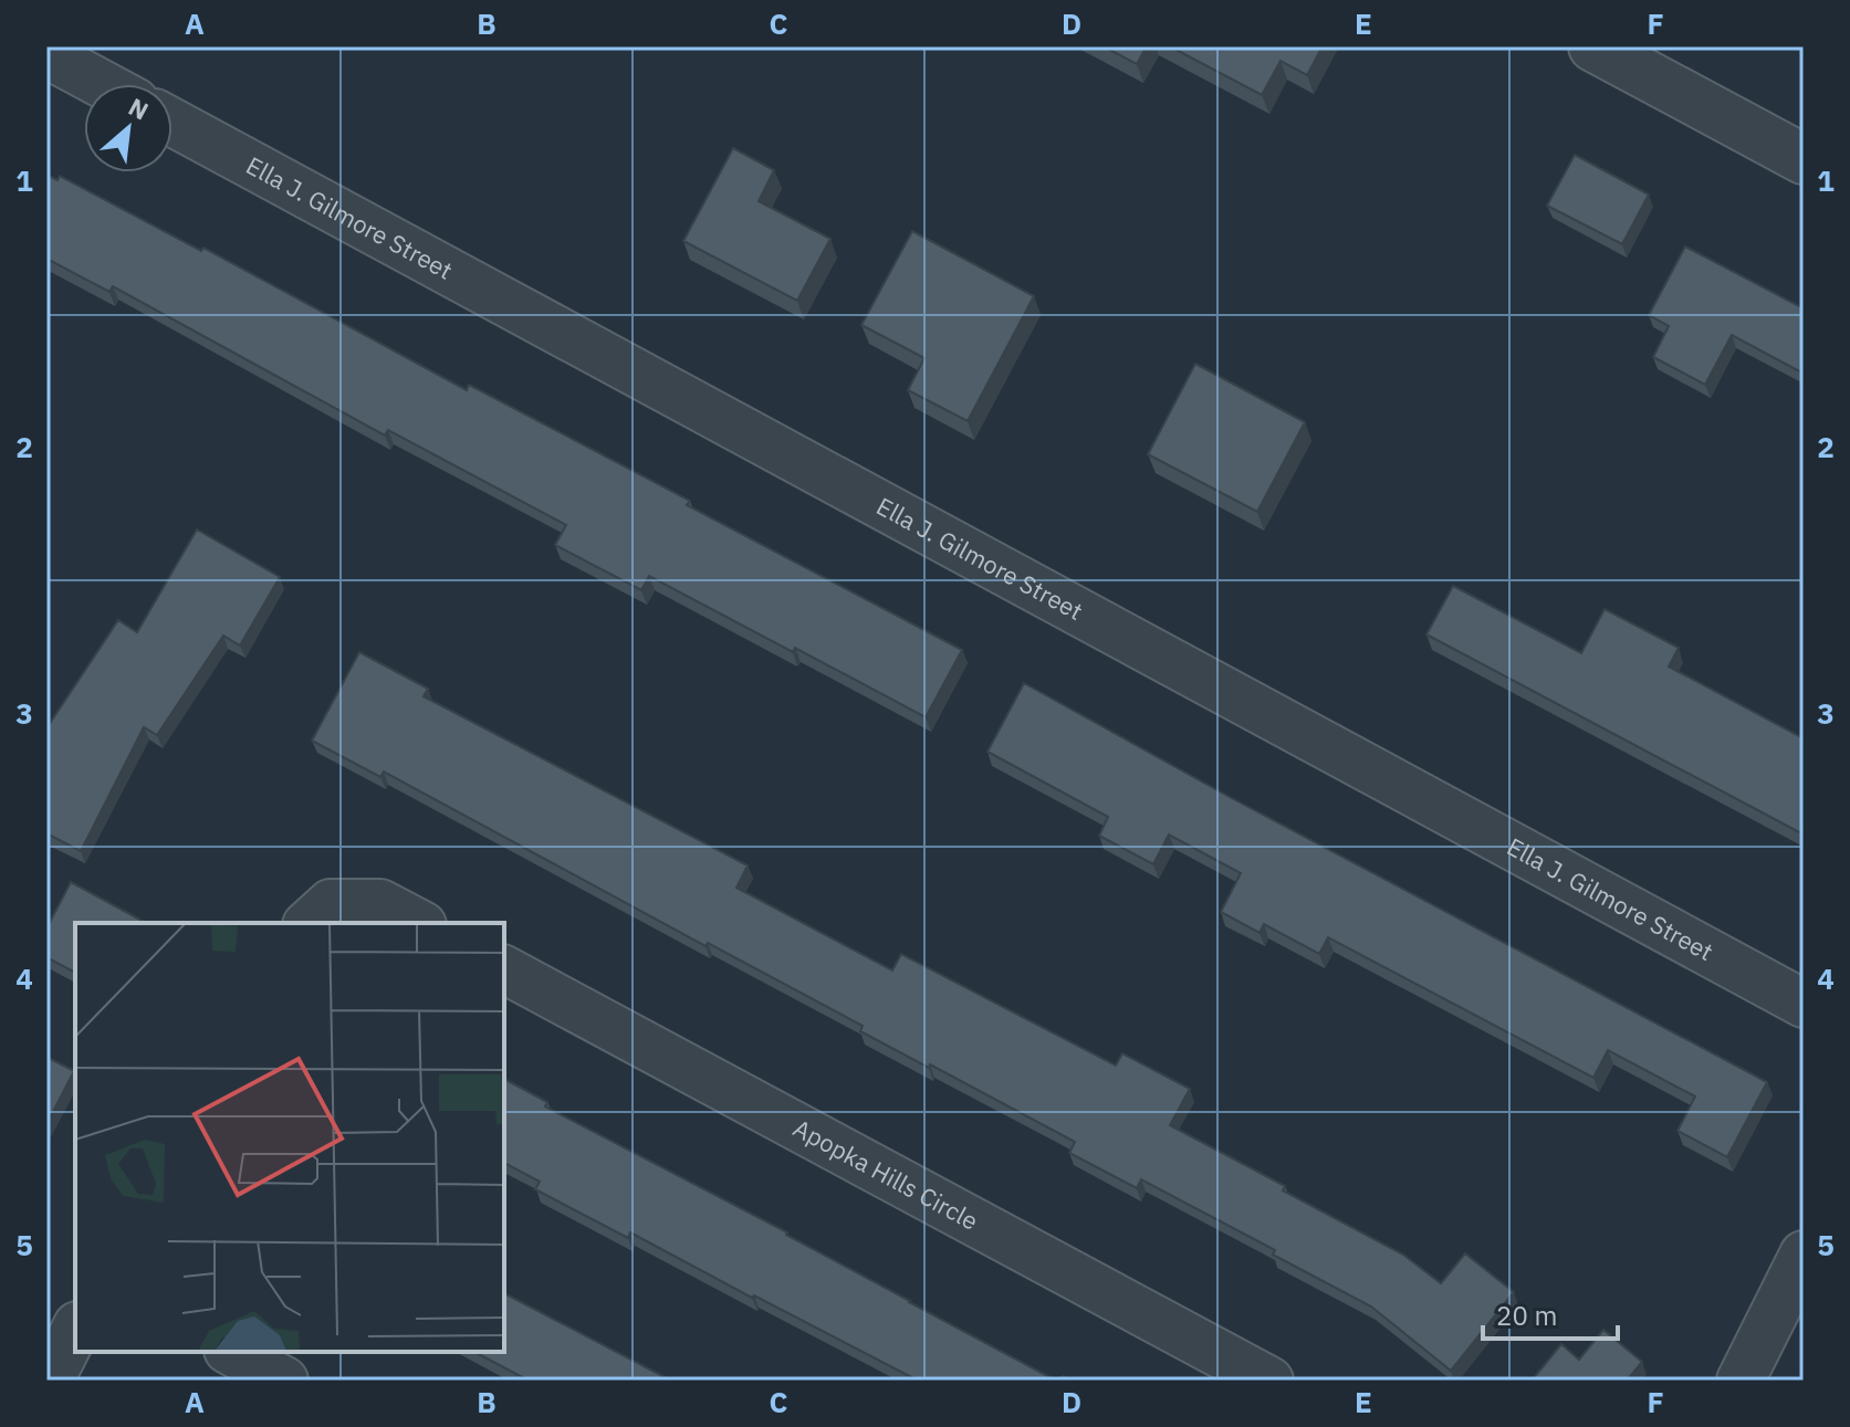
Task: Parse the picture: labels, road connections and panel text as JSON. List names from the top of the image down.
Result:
{
  "streets": {
    "street": ["Ella J. Gilmore Street", "Apopka Hills Circle"]
  },
  "scale_bar": "20 m",
  "north": "top right",
  "grid": {
    "columns": [
      "A",
      "B",
      "C",
      "D",
      "E",
      "F"
    ],
    "rows": [
      "1",
      "2",
      "3",
      "4",
      "5"
    ]
  }
}
